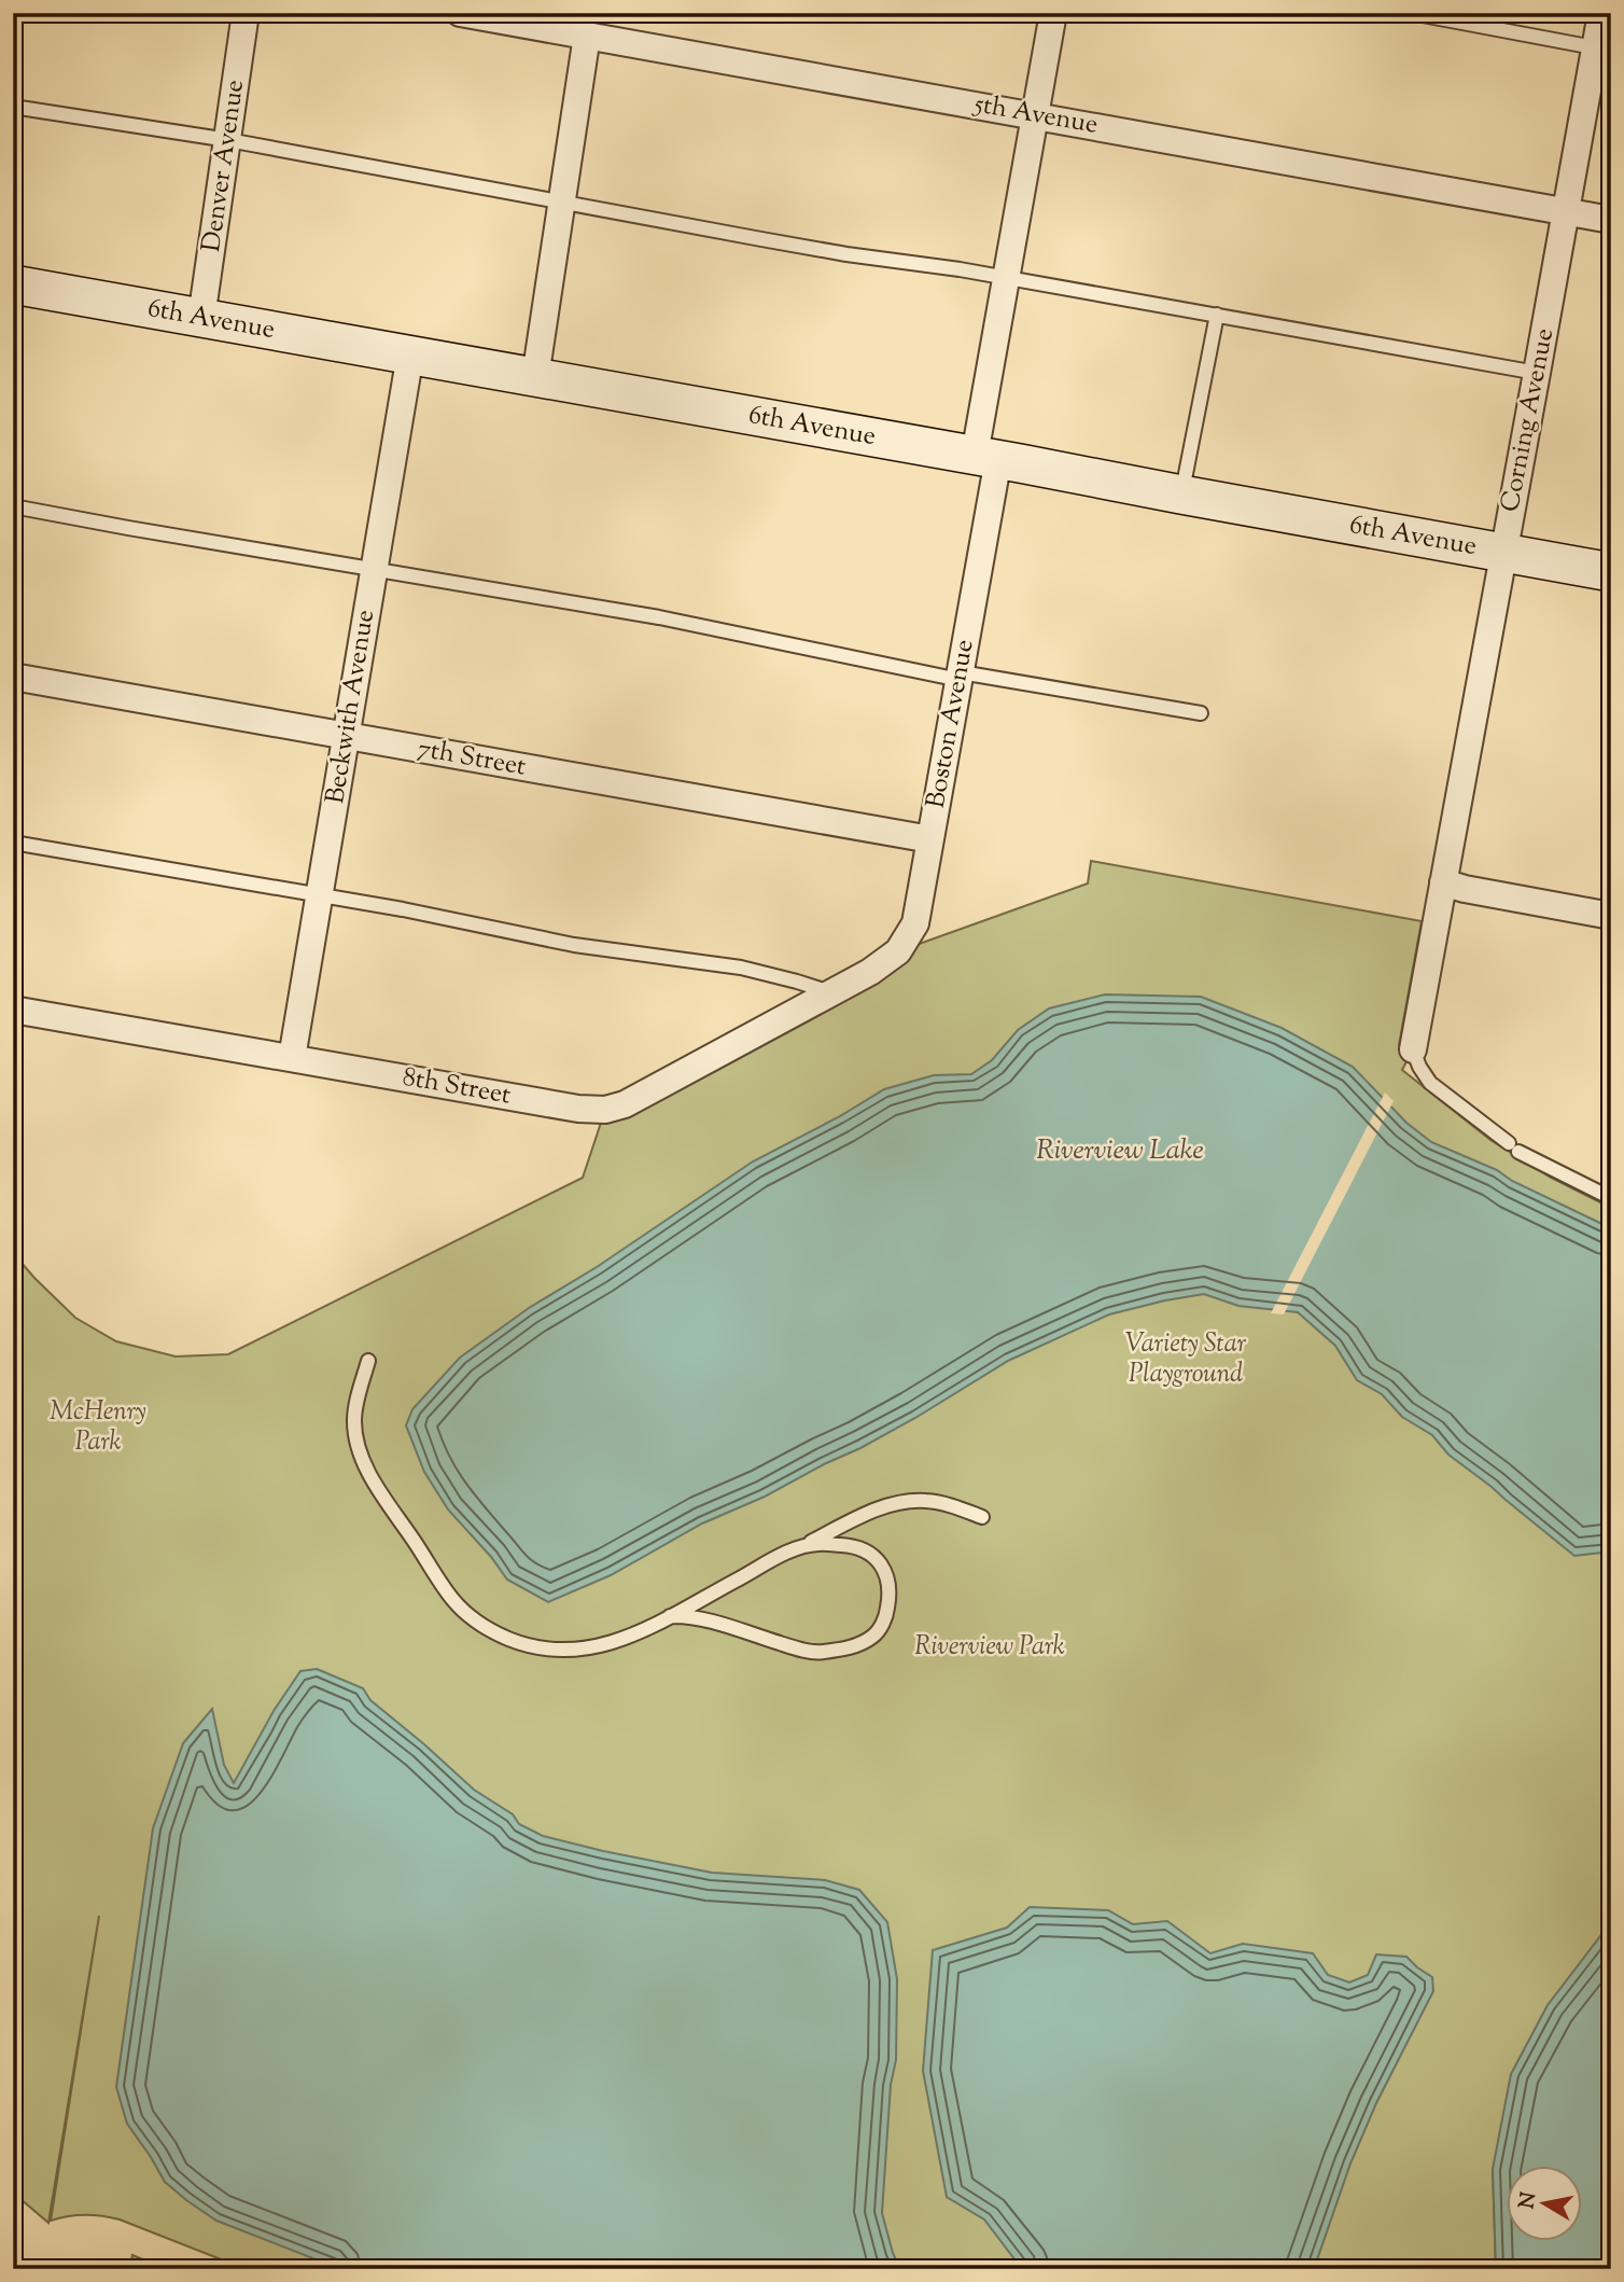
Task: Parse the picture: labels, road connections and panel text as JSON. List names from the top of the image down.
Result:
{
  "streets": {
    "main road": ["6th Avenue"],
    "street": [
      "5th Avenue",
      "Denver Avenue",
      "Corning Avenue",
      "Beckwith Avenue",
      "Boston Avenue",
      "7th Street",
      "8th Street"
    ]
  },
  "crossings": [
    ["5th Avenue", "Corning Avenue"],
    ["5th Avenue", "Boston Avenue"],
    ["Denver Avenue", "6th Avenue"],
    ["6th Avenue", "Corning Avenue"],
    ["6th Avenue", "Beckwith Avenue"],
    ["6th Avenue", "Boston Avenue"],
    ["Beckwith Avenue", "7th Street"],
    ["Beckwith Avenue", "8th Street"],
    ["Boston Avenue", "7th Street"],
    ["Boston Avenue", "8th Street"]
  ],
  "water": ["Riverview Lake"],
  "parks": ["Variety Star Playground", "McHenry Park", "Riverview Park"],
  "north": "left"
}
